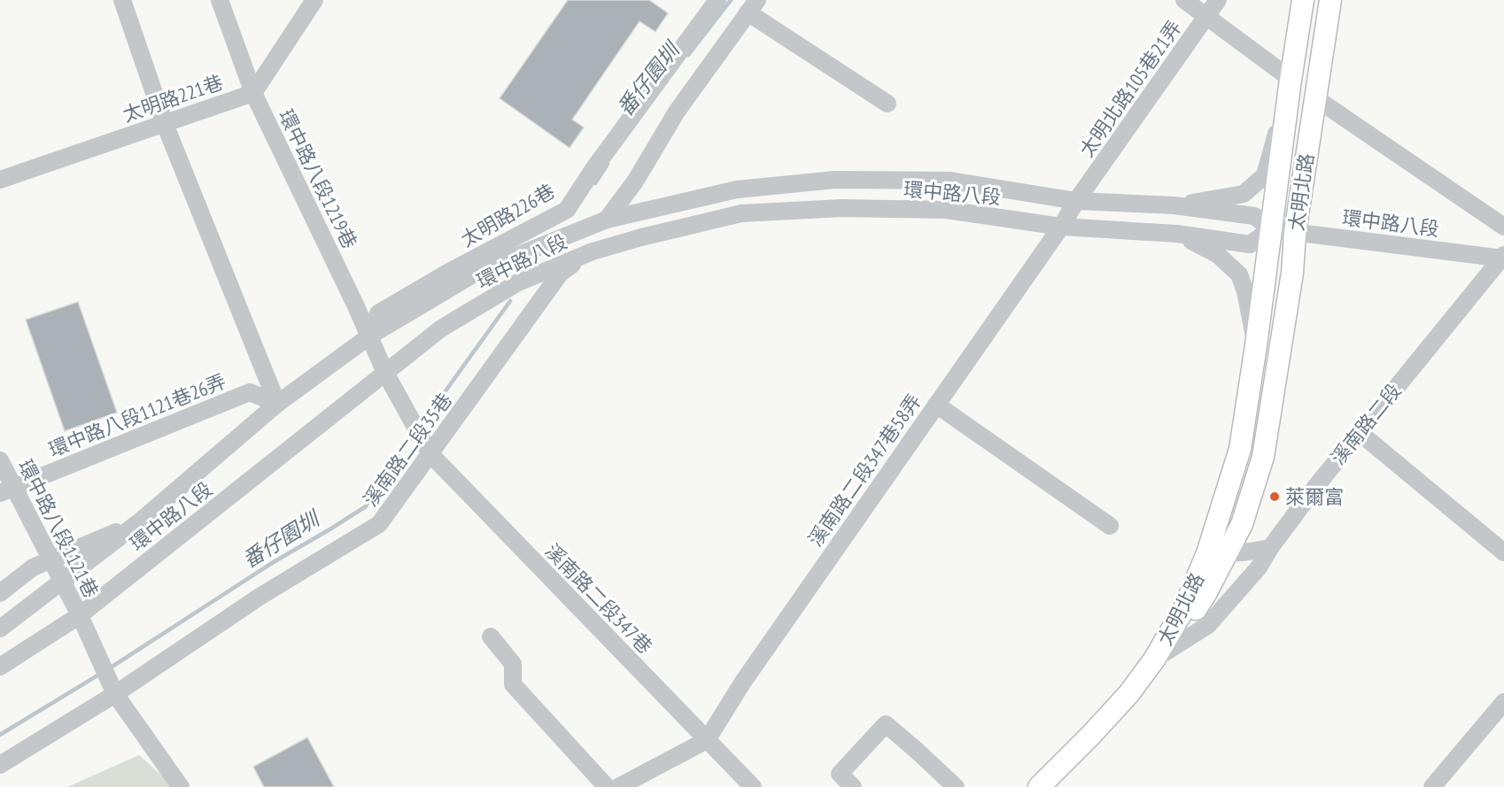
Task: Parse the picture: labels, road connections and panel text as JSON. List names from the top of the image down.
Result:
{
  "streets": {
    "main road": ["太明北路"],
    "street": [
      "太明北路105巷21弄",
      "太明路221巷",
      "環中路八段1219巷",
      "環中路八段",
      "太明路226巷",
      "環中路八段1121巷26弄",
      "溪南路二段",
      "溪南路二段35巷",
      "溪南路二段347巷58弄",
      "環中路八段1121巷",
      "溪南路二段347巷"
    ]
  },
  "crossings": [
    ["太明北路105巷21弄", "環中路八段"],
    ["太明北路105巷21弄", "溪南路二段347巷58弄"],
    ["太明路221巷", "環中路八段1219巷"],
    ["環中路八段1219巷", "環中路八段"],
    ["環中路八段1219巷", "太明路226巷"],
    ["環中路八段1219巷", "溪南路二段347巷"],
    ["太明北路", "環中路八段"],
    ["太明北路", "溪南路二段"],
    ["環中路八段", "太明路226巷"],
    ["環中路八段", "環中路八段1121巷26弄"],
    ["環中路八段", "溪南路二段"],
    ["環中路八段", "溪南路二段35巷"],
    ["環中路八段", "溪南路二段347巷58弄"],
    ["環中路八段", "環中路八段1121巷"],
    ["環中路八段1121巷26弄", "環中路八段1121巷"],
    ["溪南路二段35巷", "環中路八段1121巷"],
    ["溪南路二段35巷", "溪南路二段347巷"],
    ["溪南路二段347巷58弄", "溪南路二段347巷"]
  ],
  "water": ["番仔園圳"],
  "places": ["萊爾富"]
}
